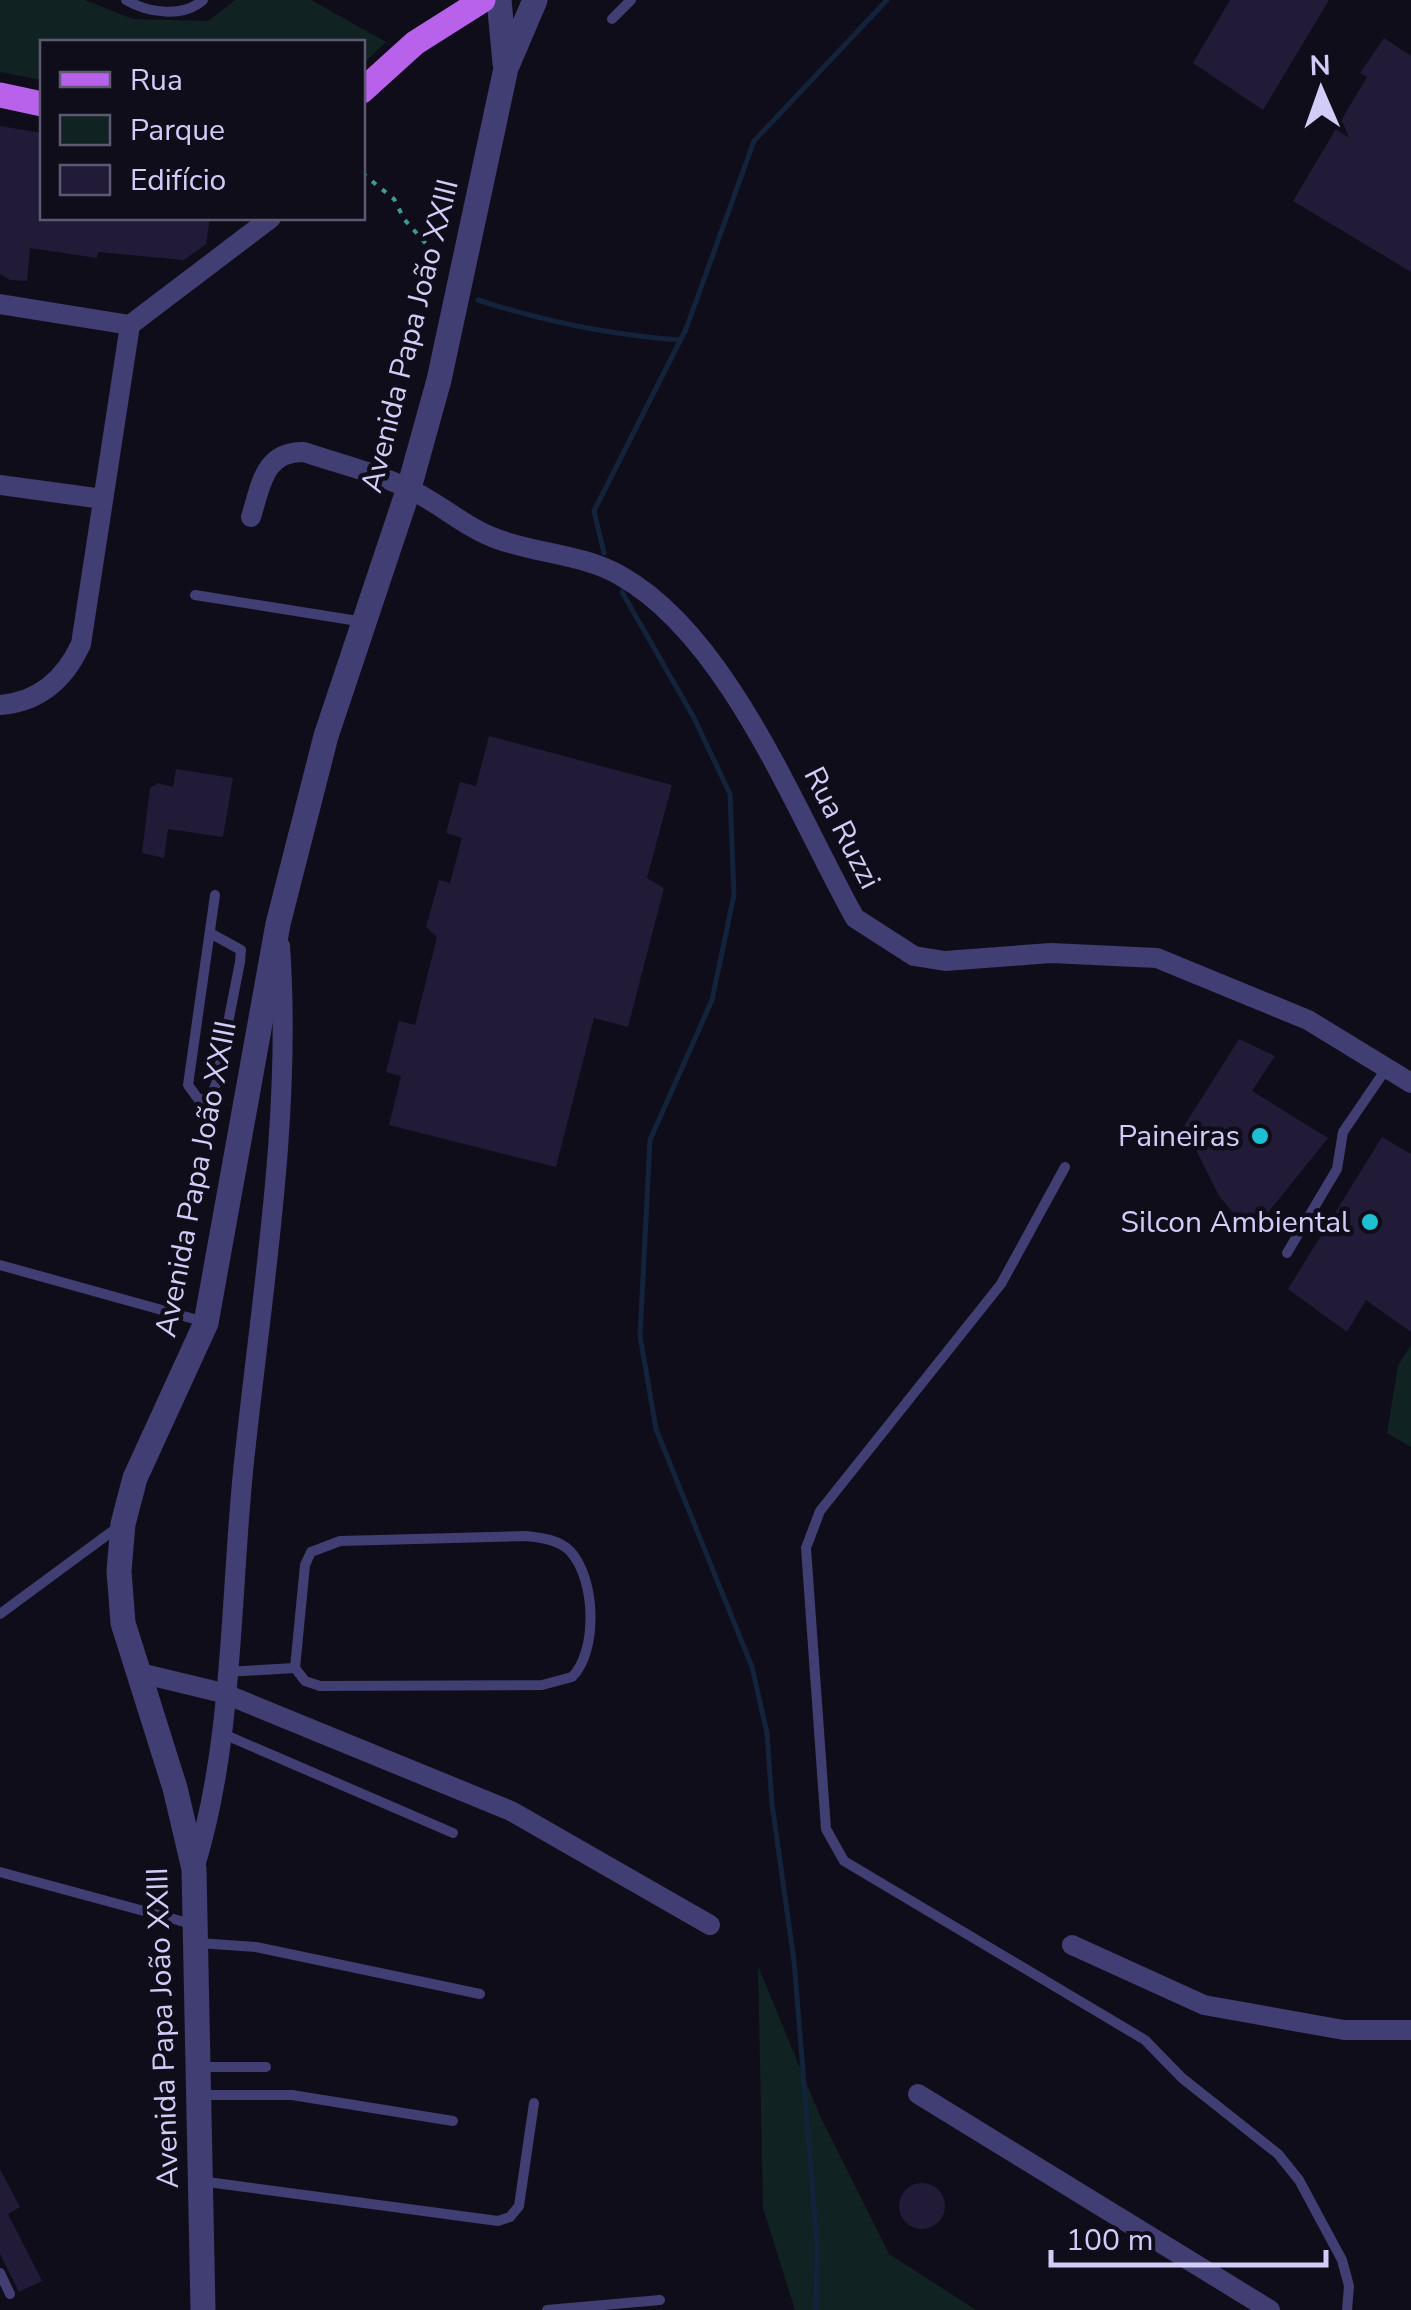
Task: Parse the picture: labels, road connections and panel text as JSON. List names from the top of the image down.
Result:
{
  "streets": {
    "street": ["Avenida Papa João XXIII", "Rua Ruzzi"]
  },
  "crossings": [
    ["Avenida Papa João XXIII", "Rua Ruzzi"]
  ],
  "places": ["Paineiras", "Silcon Ambiental"],
  "legend": ["Rua", "Parque", "Edifício"],
  "scale_bar": "100 m",
  "north": "top"
}
